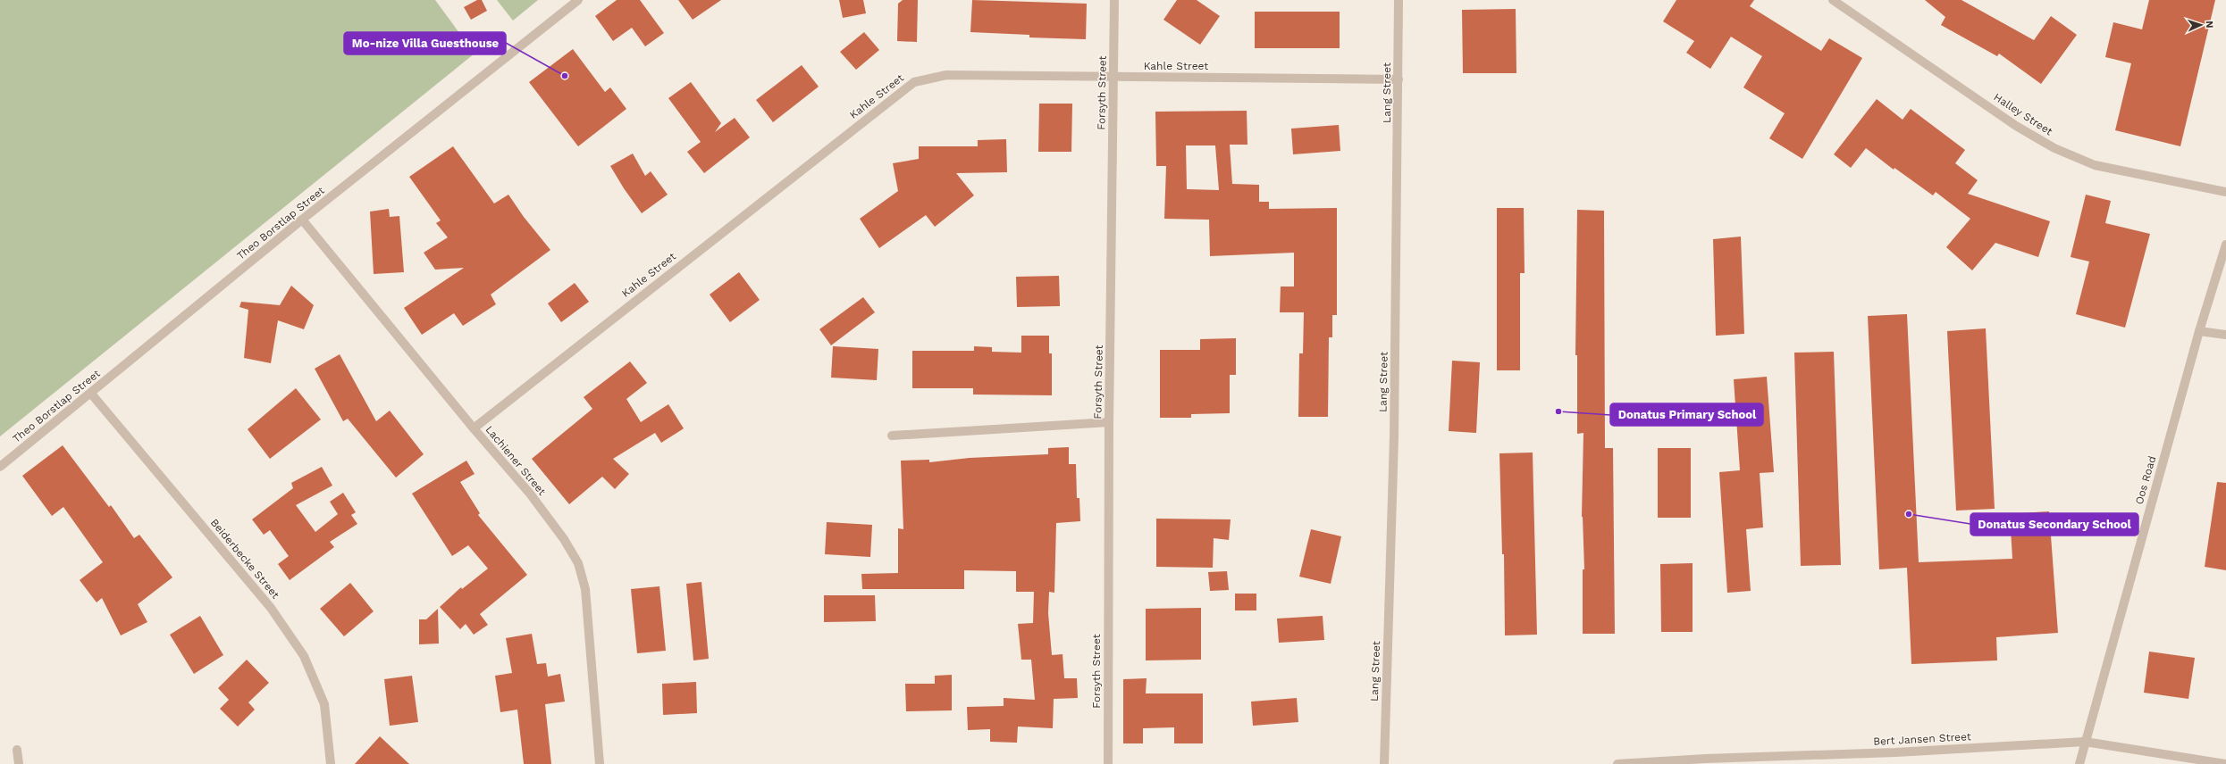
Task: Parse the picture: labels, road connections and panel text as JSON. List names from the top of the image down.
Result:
{
  "streets": {
    "street": [
      "Kahle Street",
      "Forsyth Street",
      "Lang Street",
      "Halley Street",
      "Theo Borstlap Street",
      "Lachiener Street",
      "Oos Road",
      "Beiderbecke Street",
      "Bert Jansen Street"
    ]
  },
  "crossings": [
    ["Kahle Street", "Forsyth Street"],
    ["Kahle Street", "Lang Street"],
    ["Kahle Street", "Lachiener Street"],
    ["Theo Borstlap Street", "Lachiener Street"],
    ["Theo Borstlap Street", "Beiderbecke Street"],
    ["Oos Road", "Bert Jansen Street"]
  ],
  "places": ["Mo-nize Villa Guesthouse", "Donatus Primary School", "Donatus Secondary School"],
  "north": "right"
}
